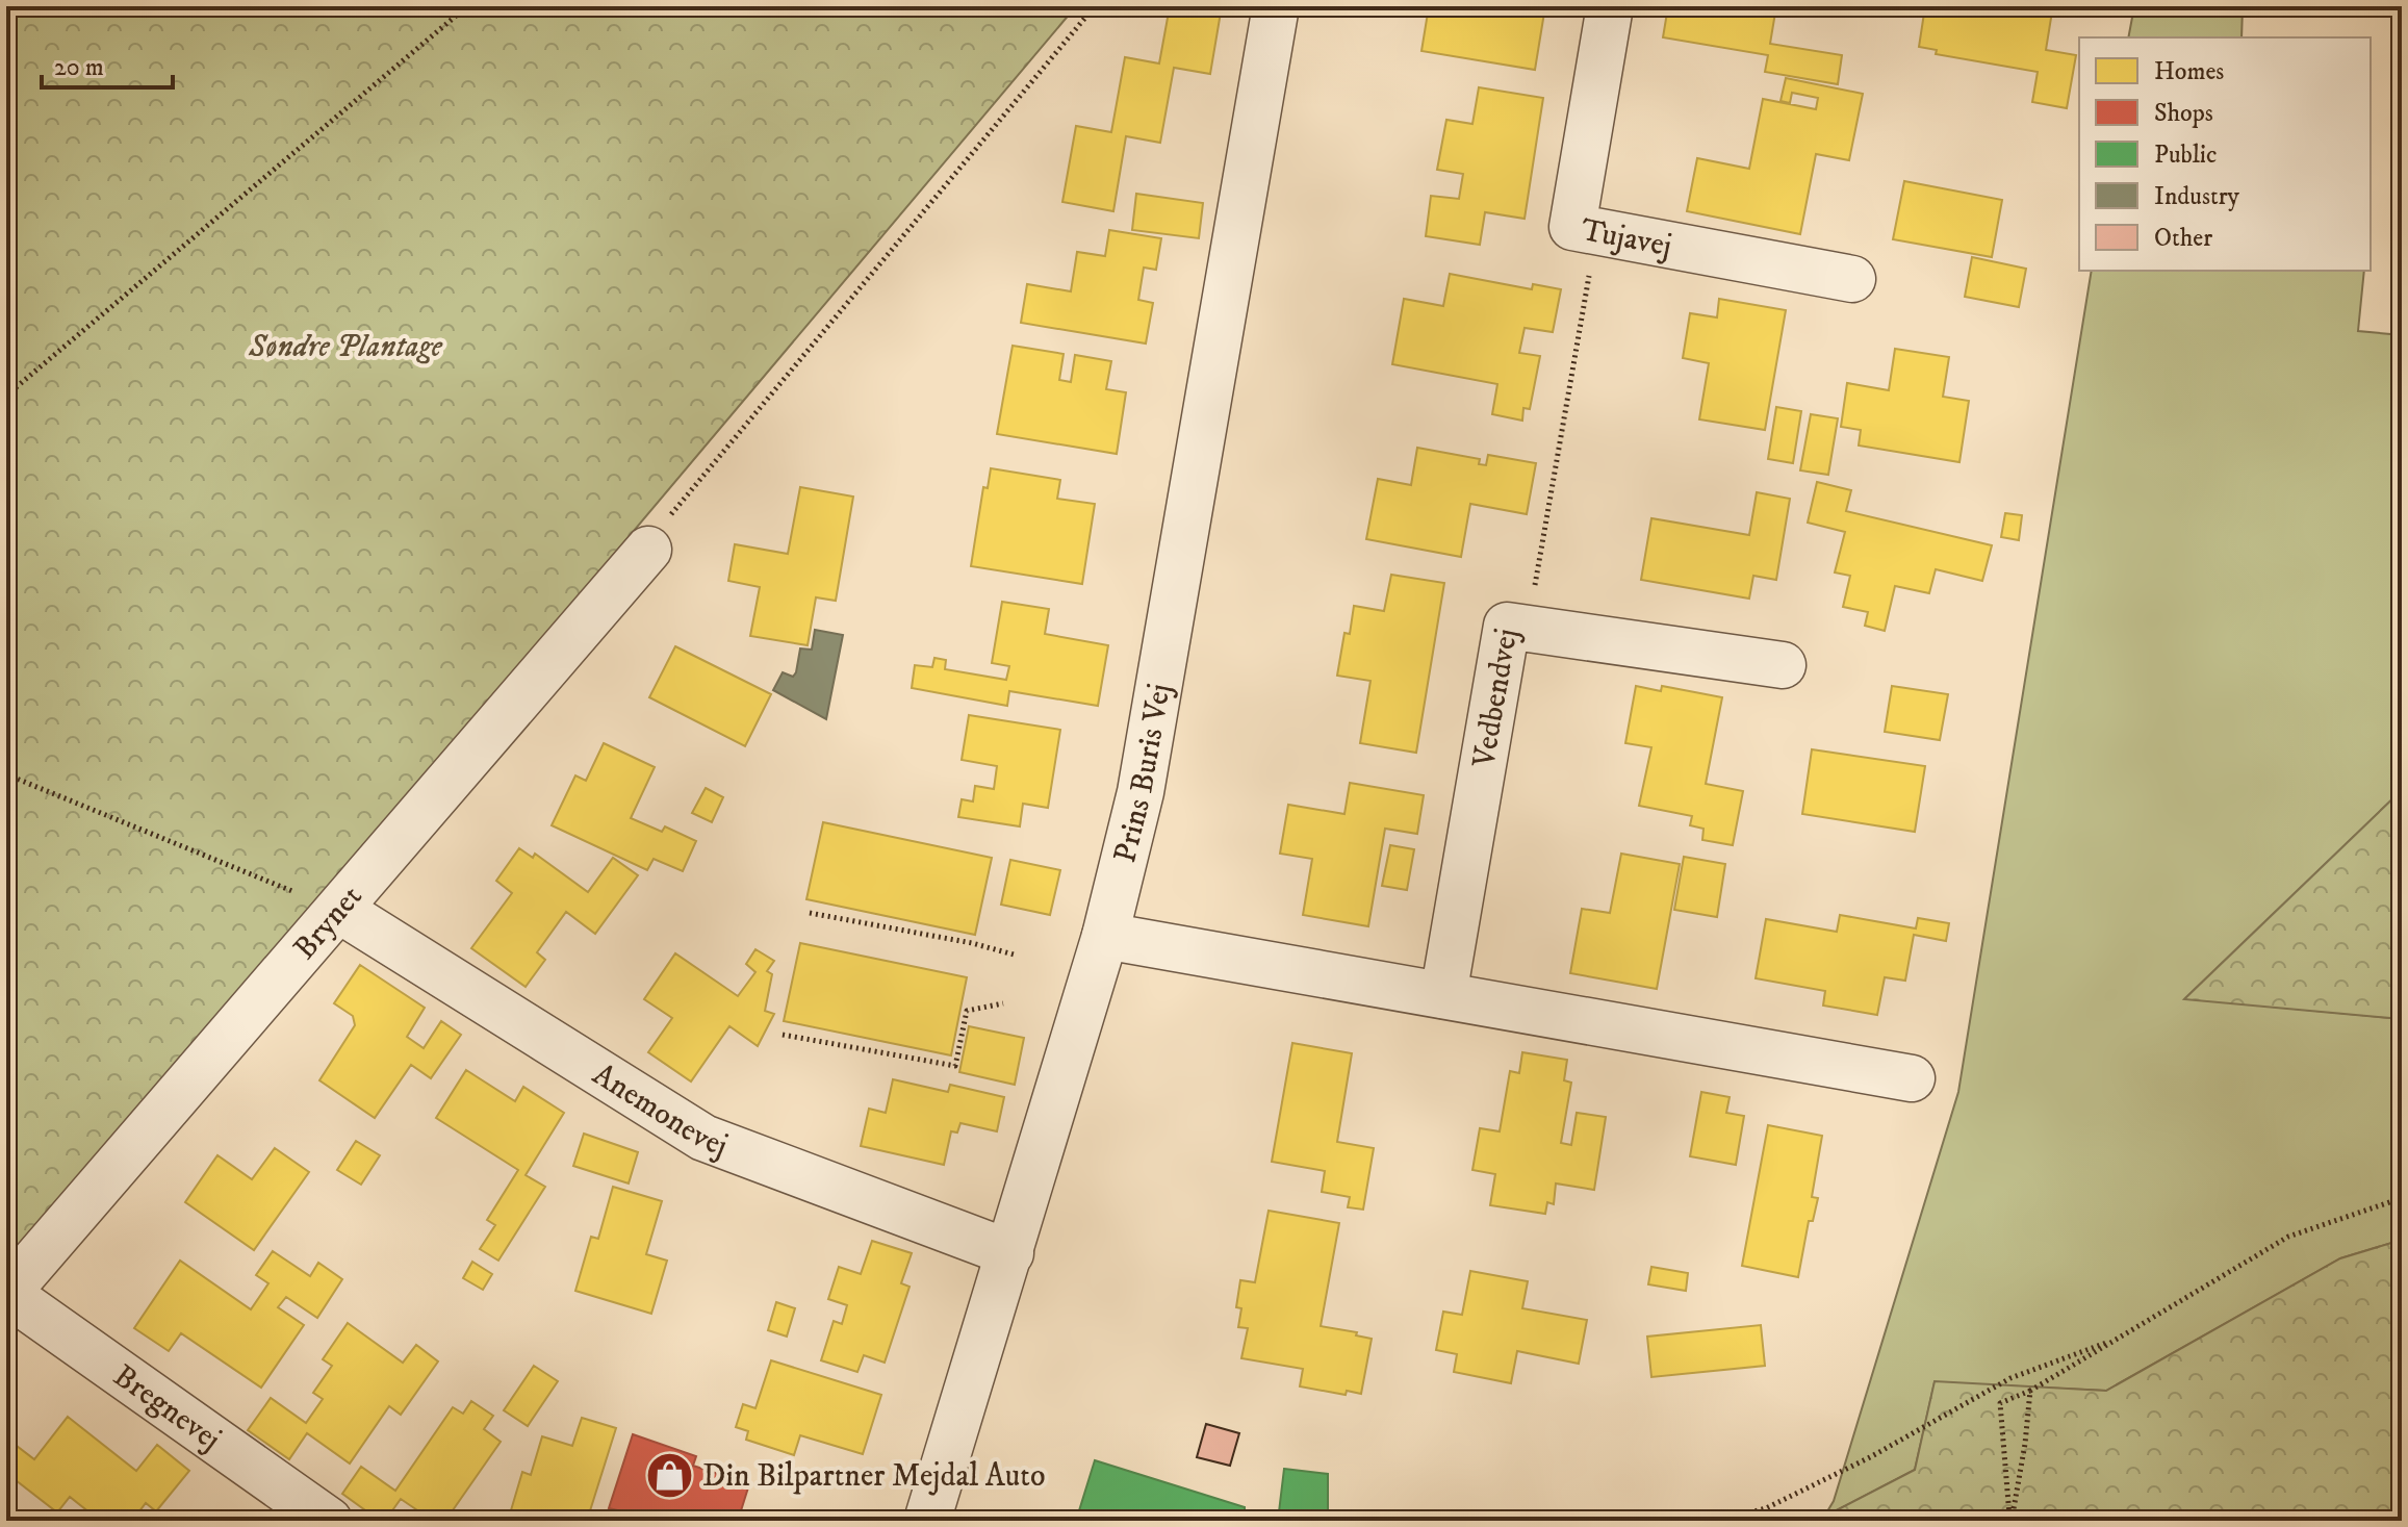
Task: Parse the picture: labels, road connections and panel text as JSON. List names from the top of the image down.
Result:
{
  "streets": {
    "street": [
      "Tujavej",
      "Vedbendvej",
      "Prins Buris Vej",
      "Brynet",
      "Anemonevej",
      "Bregnevej"
    ]
  },
  "crossings": [
    ["Prins Buris Vej", "Anemonevej"],
    ["Brynet", "Anemonevej"],
    ["Brynet", "Bregnevej"]
  ],
  "parks": ["Søndre Plantage"],
  "places": {
    "shop": ["Din Bilpartner Mejdal Auto"]
  },
  "legend": [
    "Homes",
    "Shops",
    "Public",
    "Industry",
    "Other"
  ],
  "scale_bar": "20 m"
}
